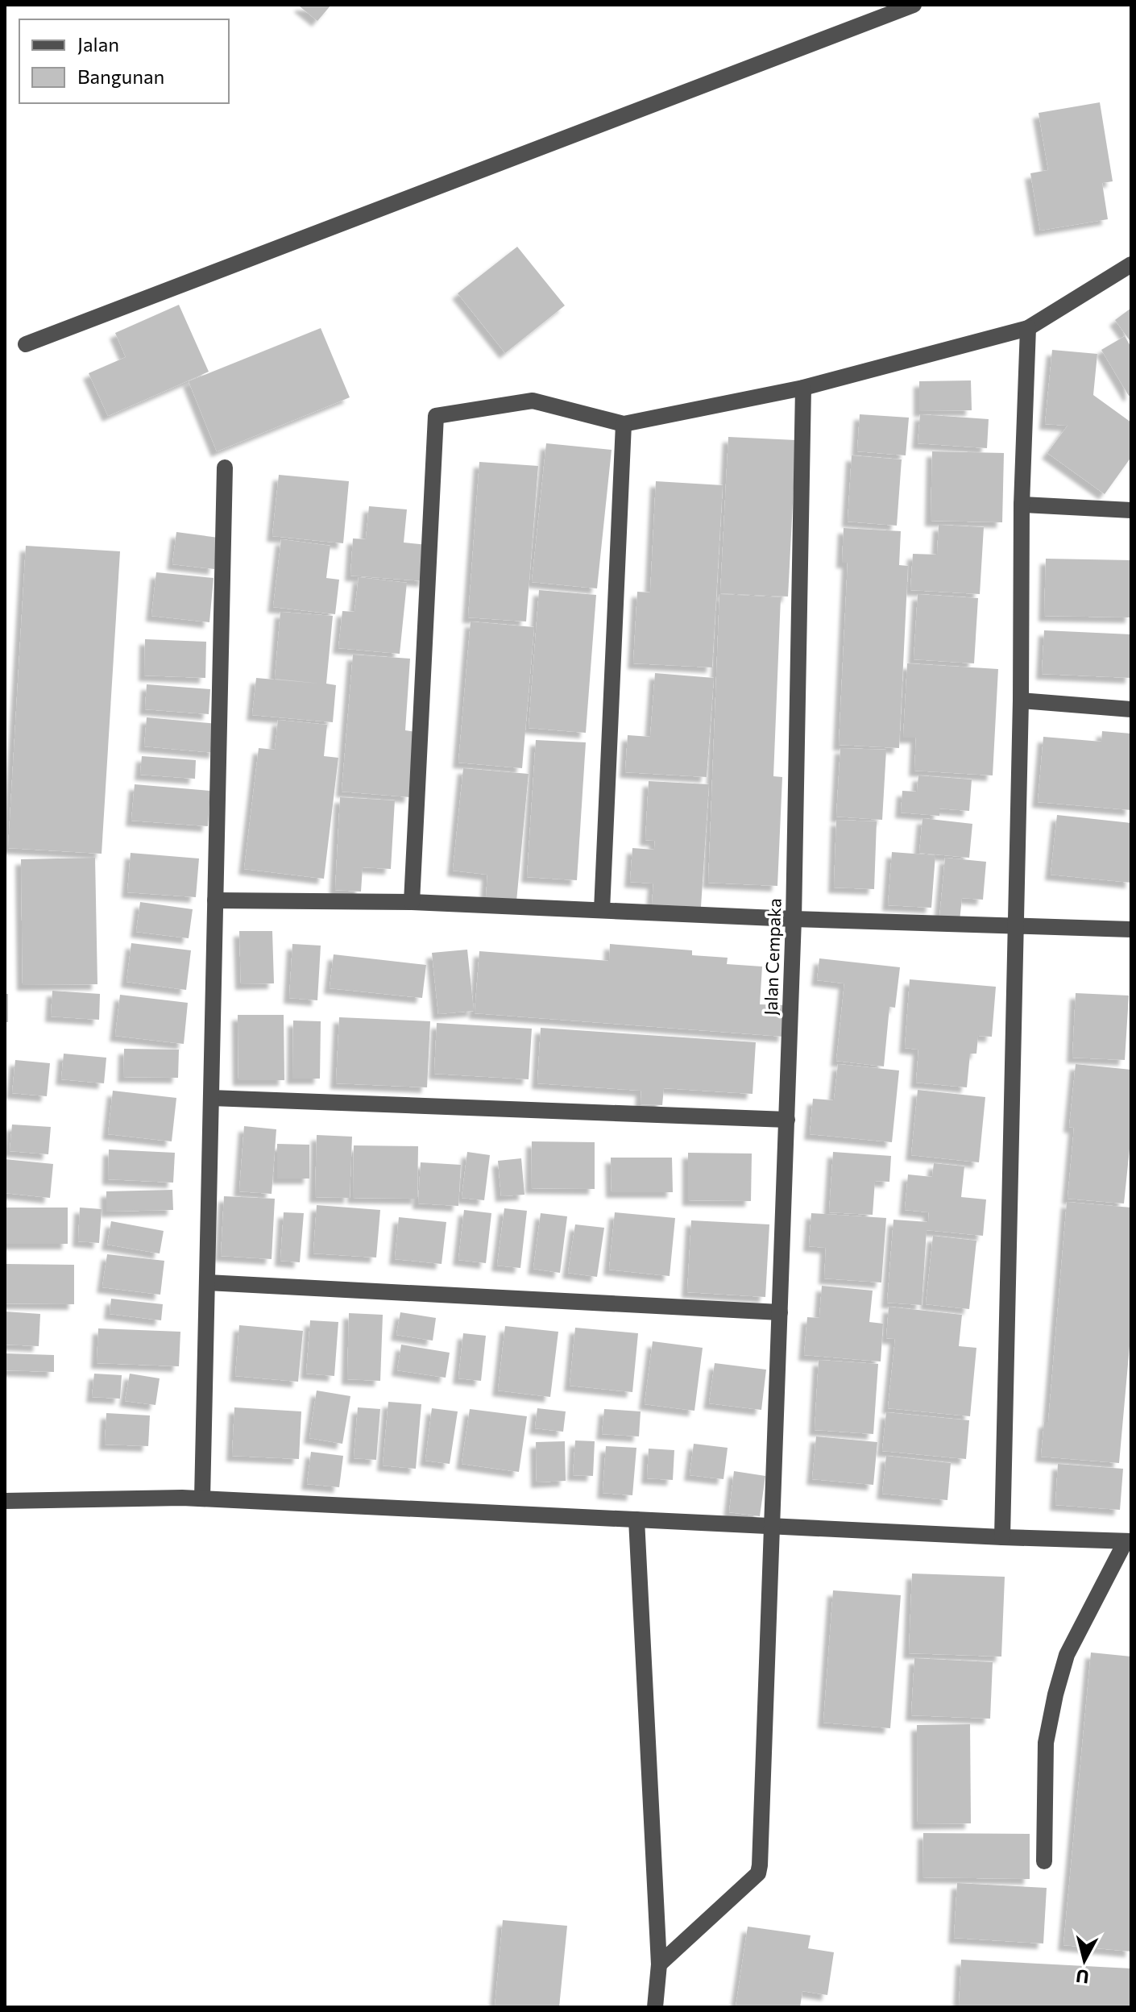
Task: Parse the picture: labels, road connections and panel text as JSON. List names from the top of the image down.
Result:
{
  "streets": {
    "street": ["Jalan Cempaka"]
  },
  "legend": ["Jalan", "Bangunan"],
  "north": "bottom"
}
